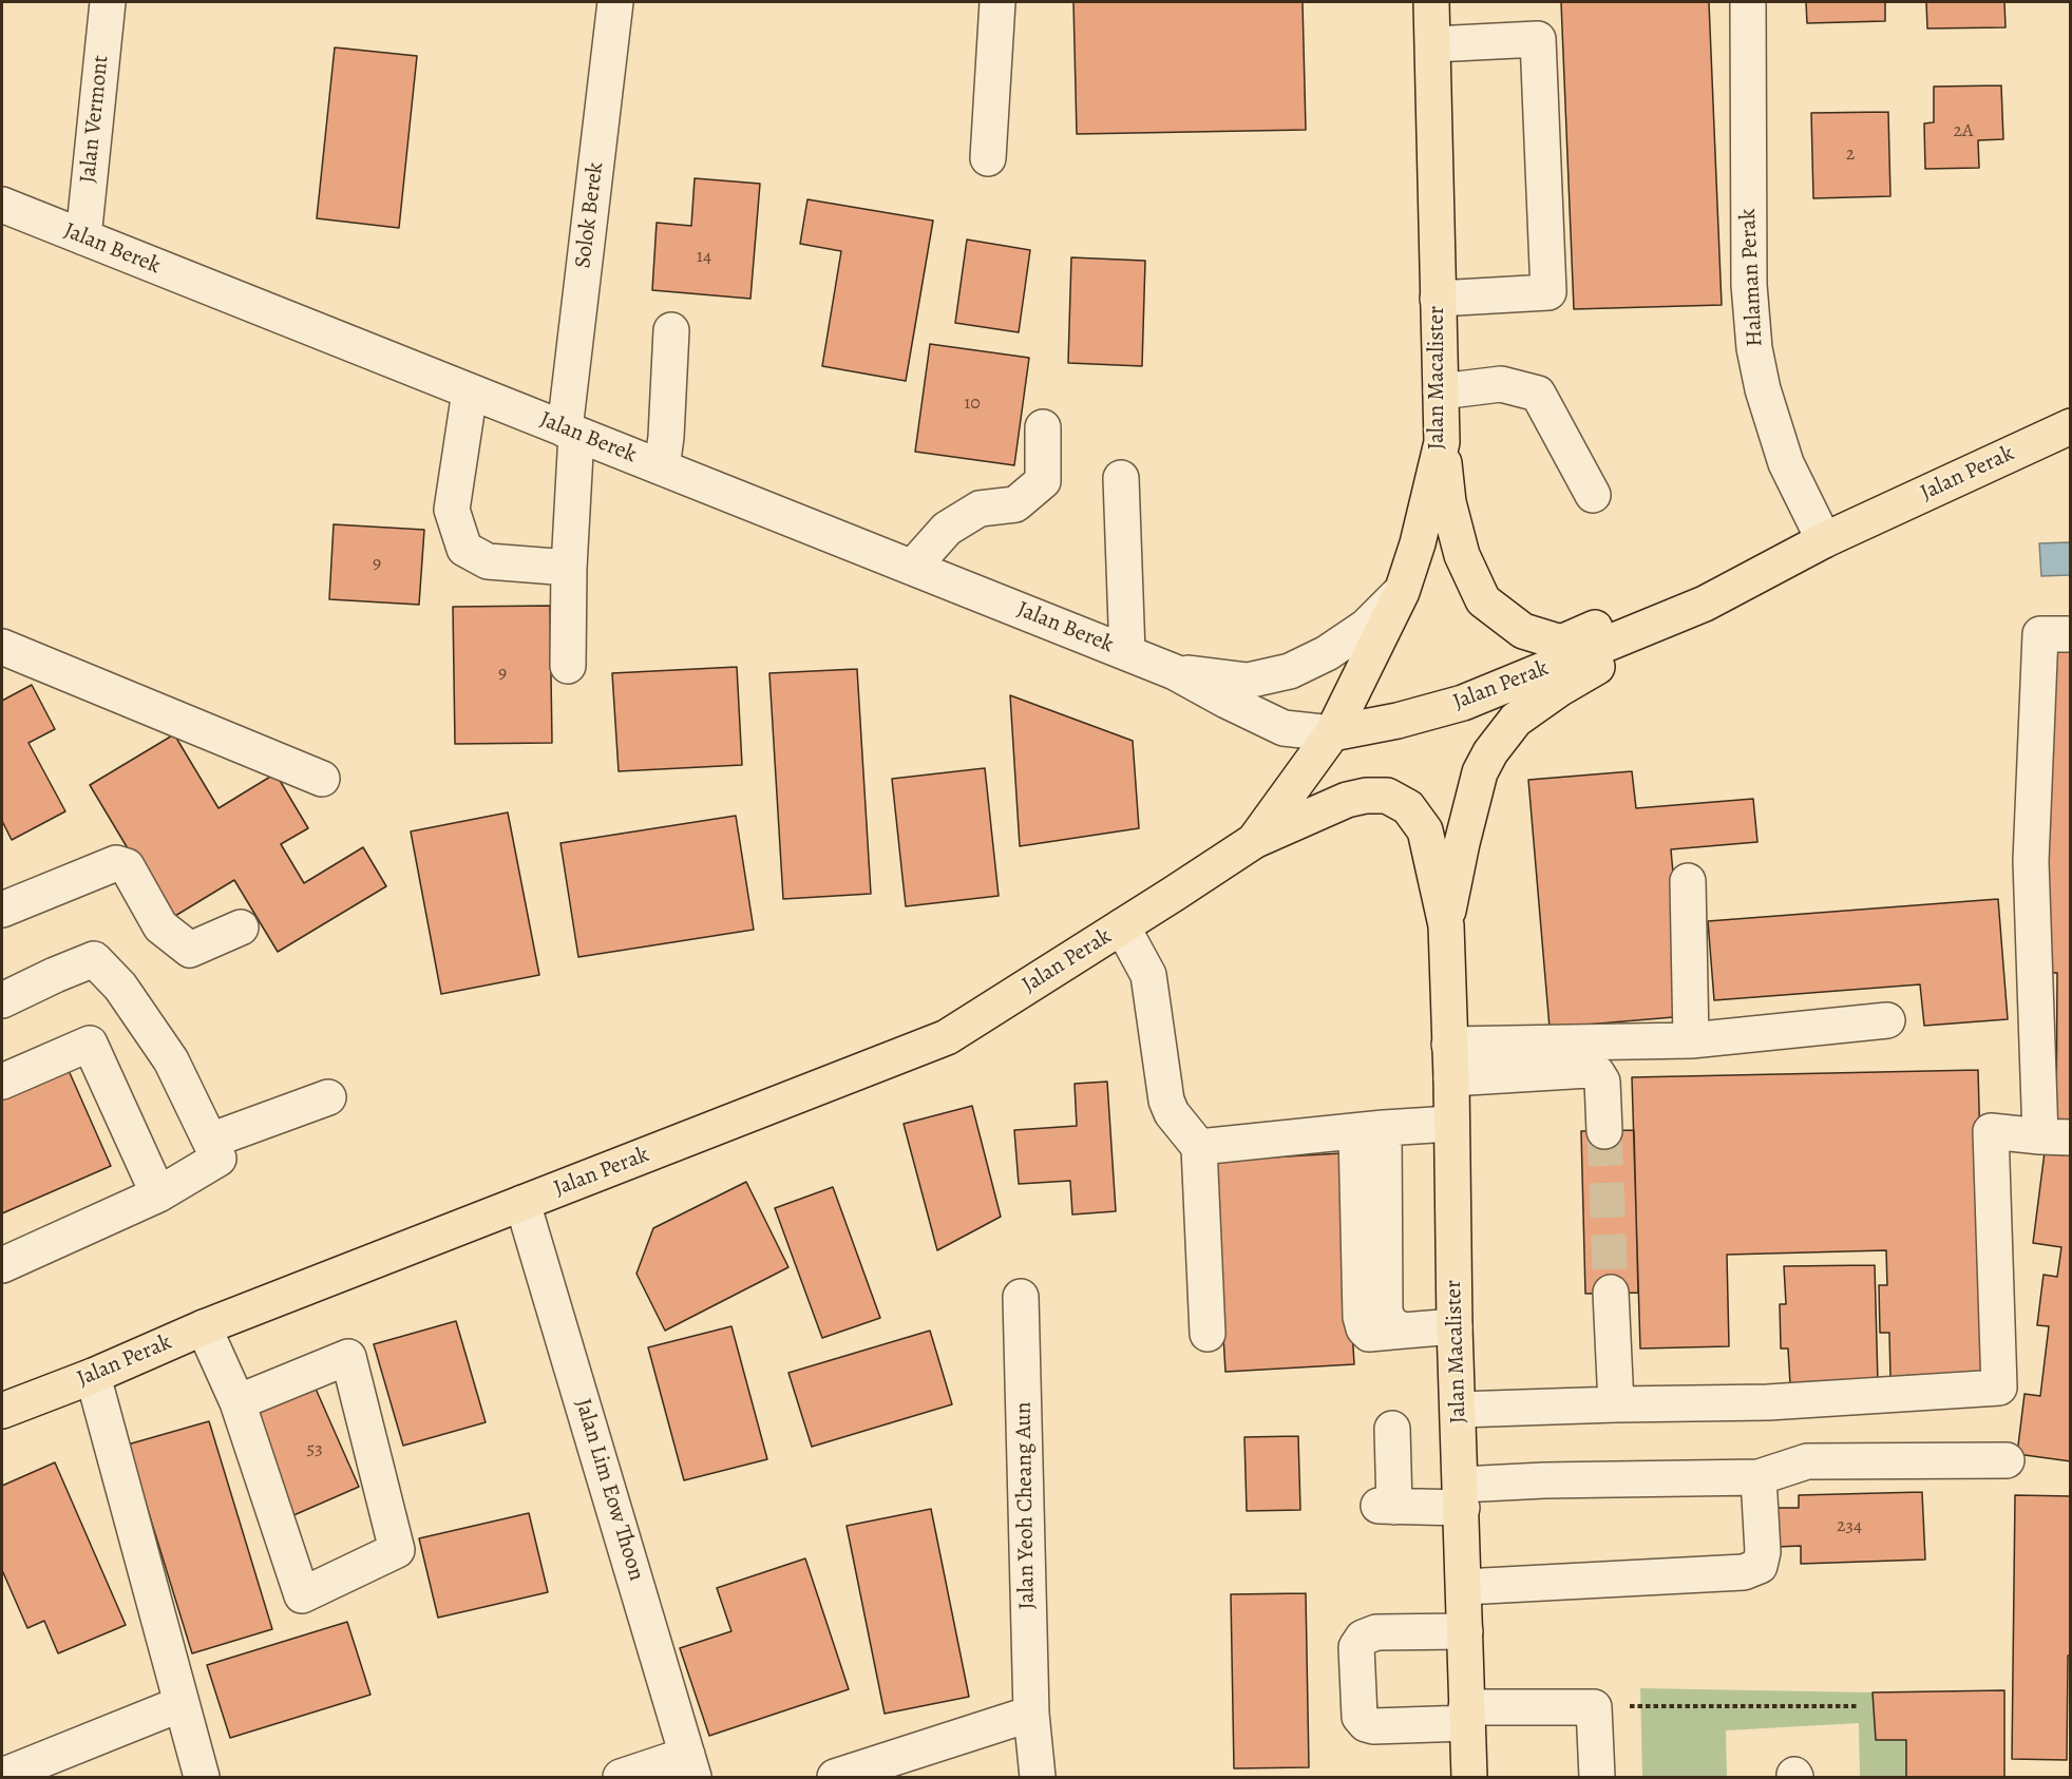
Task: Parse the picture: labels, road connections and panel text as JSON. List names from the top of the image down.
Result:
{
  "streets": {
    "main road": ["Jalan Macalister", "Jalan Perak"],
    "street": [
      "Jalan Vermont",
      "Solok Berek",
      "Jalan Berek",
      "Halaman Perak",
      "Jalan Lim Eow Thoon",
      "Jalan Yeoh Cheang Aun"
    ]
  },
  "crossings": [
    ["Jalan Vermont", "Jalan Berek"],
    ["Solok Berek", "Jalan Berek"],
    ["Jalan Berek", "Jalan Macalister"],
    ["Jalan Berek", "Jalan Perak"],
    ["Halaman Perak", "Jalan Perak"],
    ["Jalan Macalister", "Jalan Perak"],
    ["Jalan Perak", "Jalan Lim Eow Thoon"]
  ],
  "house_numbers": [
    "2A",
    "2",
    "14",
    "10",
    "9",
    "9",
    "53",
    "234"
  ]
}
